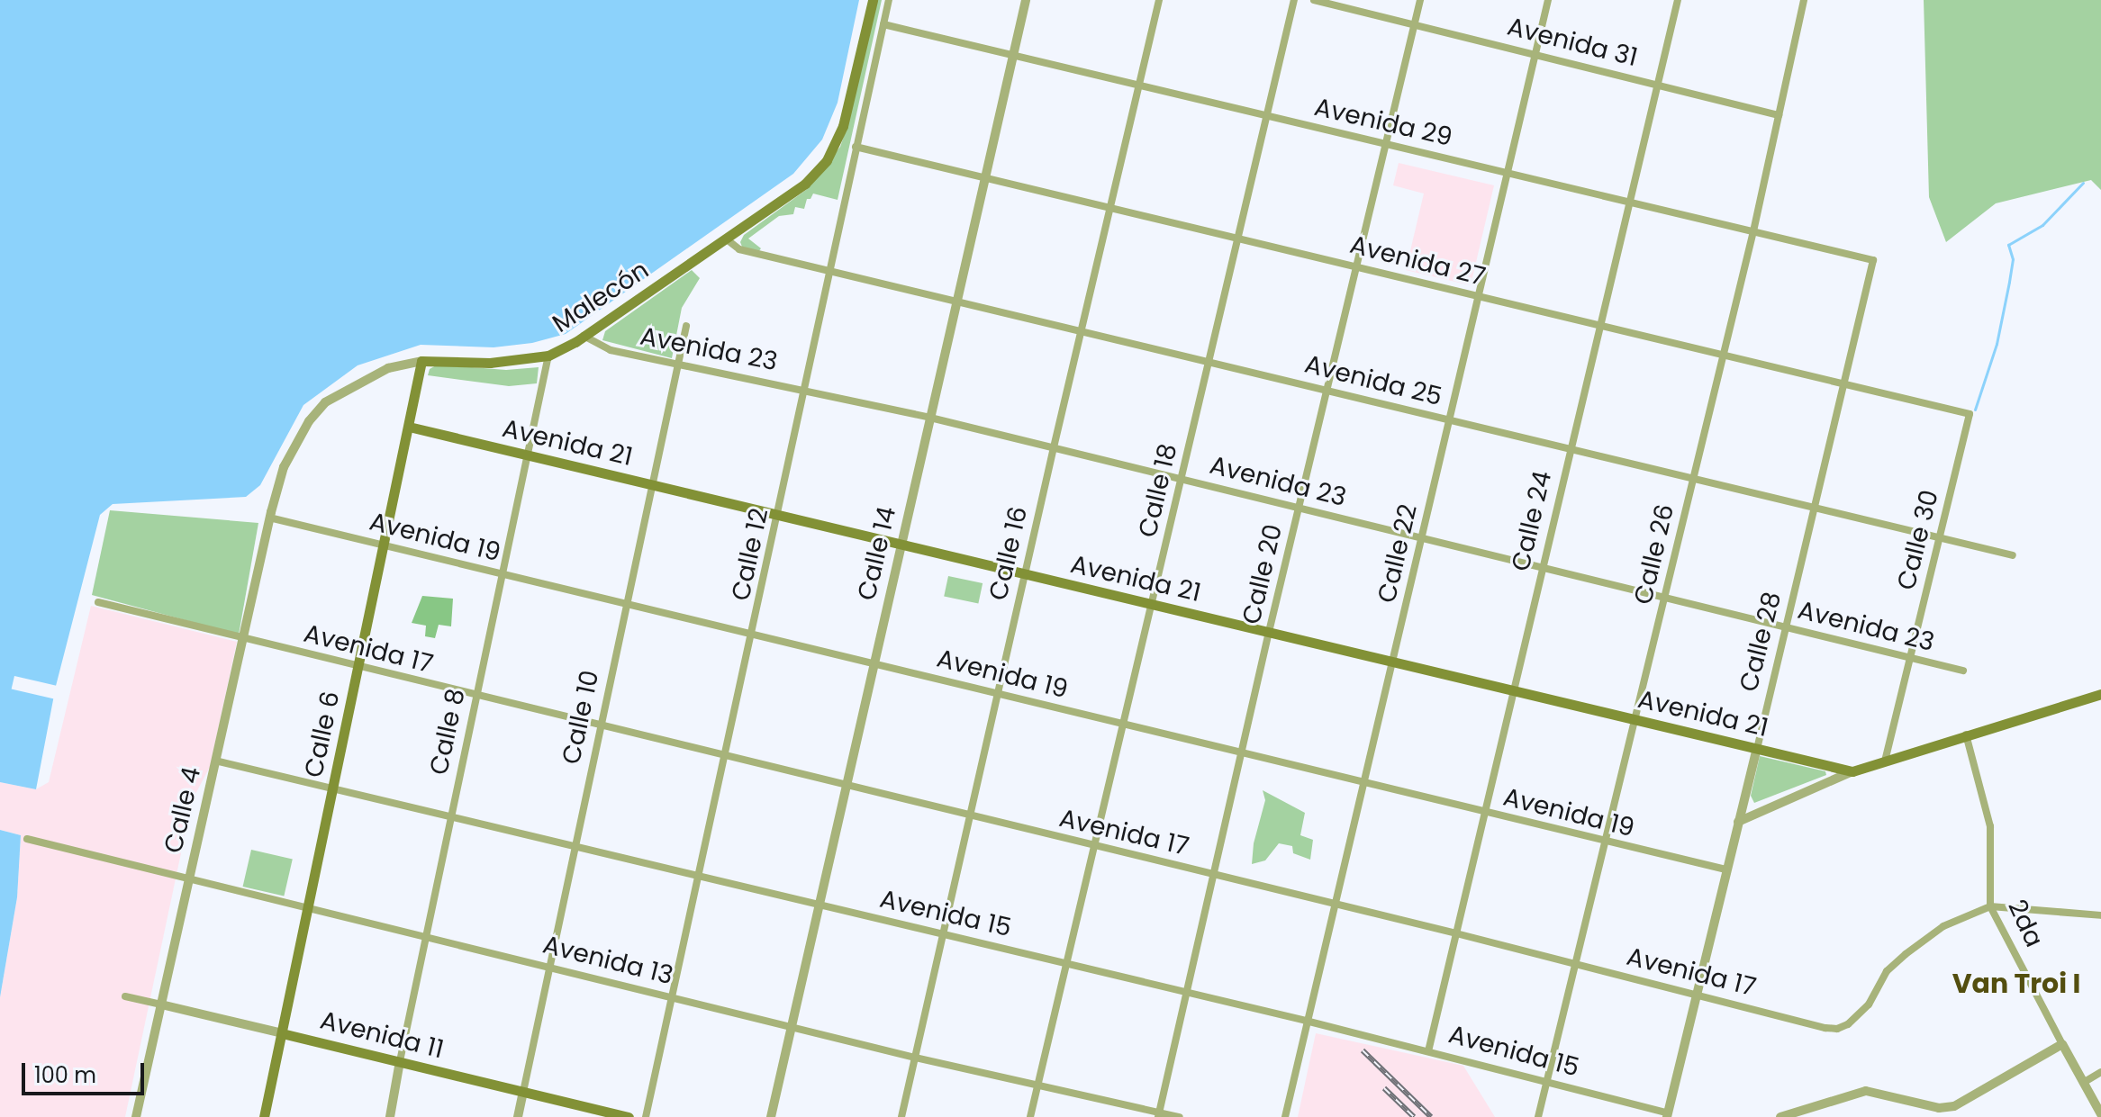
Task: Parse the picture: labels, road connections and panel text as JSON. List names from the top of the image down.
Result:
{
  "streets": {
    "main road": [
      "Malecón",
      "Avenida 21",
      "Calle 6",
      "Avenida 11"
    ],
    "street": [
      "Avenida 31",
      "Avenida 29",
      "Avenida 27",
      "Avenida 23",
      "Avenida 25",
      "Calle 18",
      "Calle 24",
      "Avenida 19",
      "Calle 30",
      "Calle 14",
      "Calle 16",
      "Calle 22",
      "Calle 12",
      "Calle 26",
      "Calle 20",
      "Calle 28",
      "Avenida 17",
      "Calle 10",
      "Calle 8",
      "Calle 4",
      "Avenida 15",
      "2da",
      "Avenida 13"
    ]
  },
  "crossings": [
    ["Avenida 31", "Calle 24"],
    ["Avenida 31", "Calle 22"],
    ["Avenida 31", "Calle 26"],
    ["Avenida 31", "Calle 20"],
    ["Avenida 29", "Calle 18"],
    ["Avenida 29", "Calle 24"],
    ["Avenida 29", "Calle 14"],
    ["Avenida 29", "Calle 16"],
    ["Avenida 29", "Calle 22"],
    ["Avenida 29", "Calle 12"],
    ["Avenida 29", "Calle 26"],
    ["Avenida 29", "Calle 20"],
    ["Avenida 29", "Calle 28"],
    ["Avenida 27", "Calle 18"],
    ["Avenida 27", "Calle 24"],
    ["Avenida 27", "Calle 30"],
    ["Avenida 27", "Calle 14"],
    ["Avenida 27", "Calle 16"],
    ["Avenida 27", "Calle 22"],
    ["Avenida 27", "Calle 12"],
    ["Avenida 27", "Calle 26"],
    ["Avenida 27", "Calle 20"],
    ["Avenida 27", "Calle 28"],
    ["Malecón", "Avenida 23"],
    ["Malecón", "Avenida 25"],
    ["Malecón", "Avenida 19"],
    ["Malecón", "Calle 8"],
    ["Malecón", "Calle 6"],
    ["Malecón", "Calle 4"],
    ["Avenida 23", "Calle 18"],
    ["Avenida 23", "Calle 24"],
    ["Avenida 23", "Calle 30"],
    ["Avenida 23", "Calle 14"],
    ["Avenida 23", "Calle 16"],
    ["Avenida 23", "Calle 22"],
    ["Avenida 23", "Calle 12"],
    ["Avenida 23", "Calle 26"],
    ["Avenida 23", "Calle 20"],
    ["Avenida 23", "Calle 28"],
    ["Avenida 23", "Calle 10"],
    ["Avenida 25", "Calle 18"],
    ["Avenida 25", "Calle 24"],
    ["Avenida 25", "Calle 30"],
    ["Avenida 25", "Calle 14"],
    ["Avenida 25", "Calle 16"],
    ["Avenida 25", "Calle 22"],
    ["Avenida 25", "Calle 12"],
    ["Avenida 25", "Calle 26"],
    ["Avenida 25", "Calle 20"],
    ["Avenida 25", "Calle 28"],
    ["Avenida 21", "Calle 18"],
    ["Avenida 21", "Calle 24"],
    ["Avenida 21", "Calle 14"],
    ["Avenida 21", "Calle 16"],
    ["Avenida 21", "Calle 22"],
    ["Avenida 21", "Calle 12"],
    ["Avenida 21", "Calle 26"],
    ["Avenida 21", "Calle 20"],
    ["Avenida 21", "Calle 28"],
    ["Avenida 21", "Calle 10"],
    ["Avenida 21", "Calle 8"],
    ["Avenida 21", "Calle 6"],
    ["Calle 18", "Avenida 19"],
    ["Calle 18", "Avenida 17"],
    ["Calle 18", "Avenida 15"],
    ["Calle 18", "Avenida 13"],
    ["Calle 24", "Avenida 19"],
    ["Calle 24", "Avenida 17"],
    ["Calle 24", "Avenida 15"],
    ["Avenida 19", "Calle 14"],
    ["Avenida 19", "Calle 16"],
    ["Avenida 19", "Calle 22"],
    ["Avenida 19", "Calle 12"],
    ["Avenida 19", "Calle 26"],
    ["Avenida 19", "Calle 20"],
    ["Avenida 19", "Calle 28"],
    ["Avenida 19", "Calle 10"],
    ["Avenida 19", "Calle 8"],
    ["Avenida 19", "Calle 6"],
    ["Avenida 19", "Calle 4"],
    ["Calle 14", "Avenida 17"],
    ["Calle 14", "Avenida 15"],
    ["Calle 14", "Avenida 13"],
    ["Calle 16", "Avenida 17"],
    ["Calle 16", "Avenida 15"],
    ["Calle 16", "Avenida 13"],
    ["Calle 22", "Avenida 17"],
    ["Calle 22", "Avenida 15"],
    ["Calle 12", "Avenida 17"],
    ["Calle 12", "Avenida 15"],
    ["Calle 12", "Avenida 13"],
    ["Calle 26", "Avenida 17"],
    ["Calle 26", "Avenida 15"],
    ["Calle 20", "Avenida 17"],
    ["Calle 20", "Avenida 15"],
    ["Calle 20", "Avenida 13"],
    ["Calle 28", "Avenida 17"],
    ["Calle 28", "Avenida 15"],
    ["Avenida 17", "Calle 10"],
    ["Avenida 17", "Calle 8"],
    ["Avenida 17", "Calle 6"],
    ["Avenida 17", "Calle 4"],
    ["Avenida 17", "2da"],
    ["Calle 10", "Avenida 15"],
    ["Calle 10", "Avenida 13"],
    ["Calle 10", "Avenida 11"],
    ["Calle 8", "Avenida 15"],
    ["Calle 8", "Avenida 13"],
    ["Calle 8", "Avenida 11"],
    ["Calle 6", "Avenida 15"],
    ["Calle 6", "Avenida 13"],
    ["Calle 6", "Avenida 11"],
    ["Calle 4", "Avenida 15"],
    ["Calle 4", "Avenida 13"],
    ["Calle 4", "Avenida 11"]
  ],
  "districts": ["Van Troi I"],
  "scale_bar": "100 m"
}
